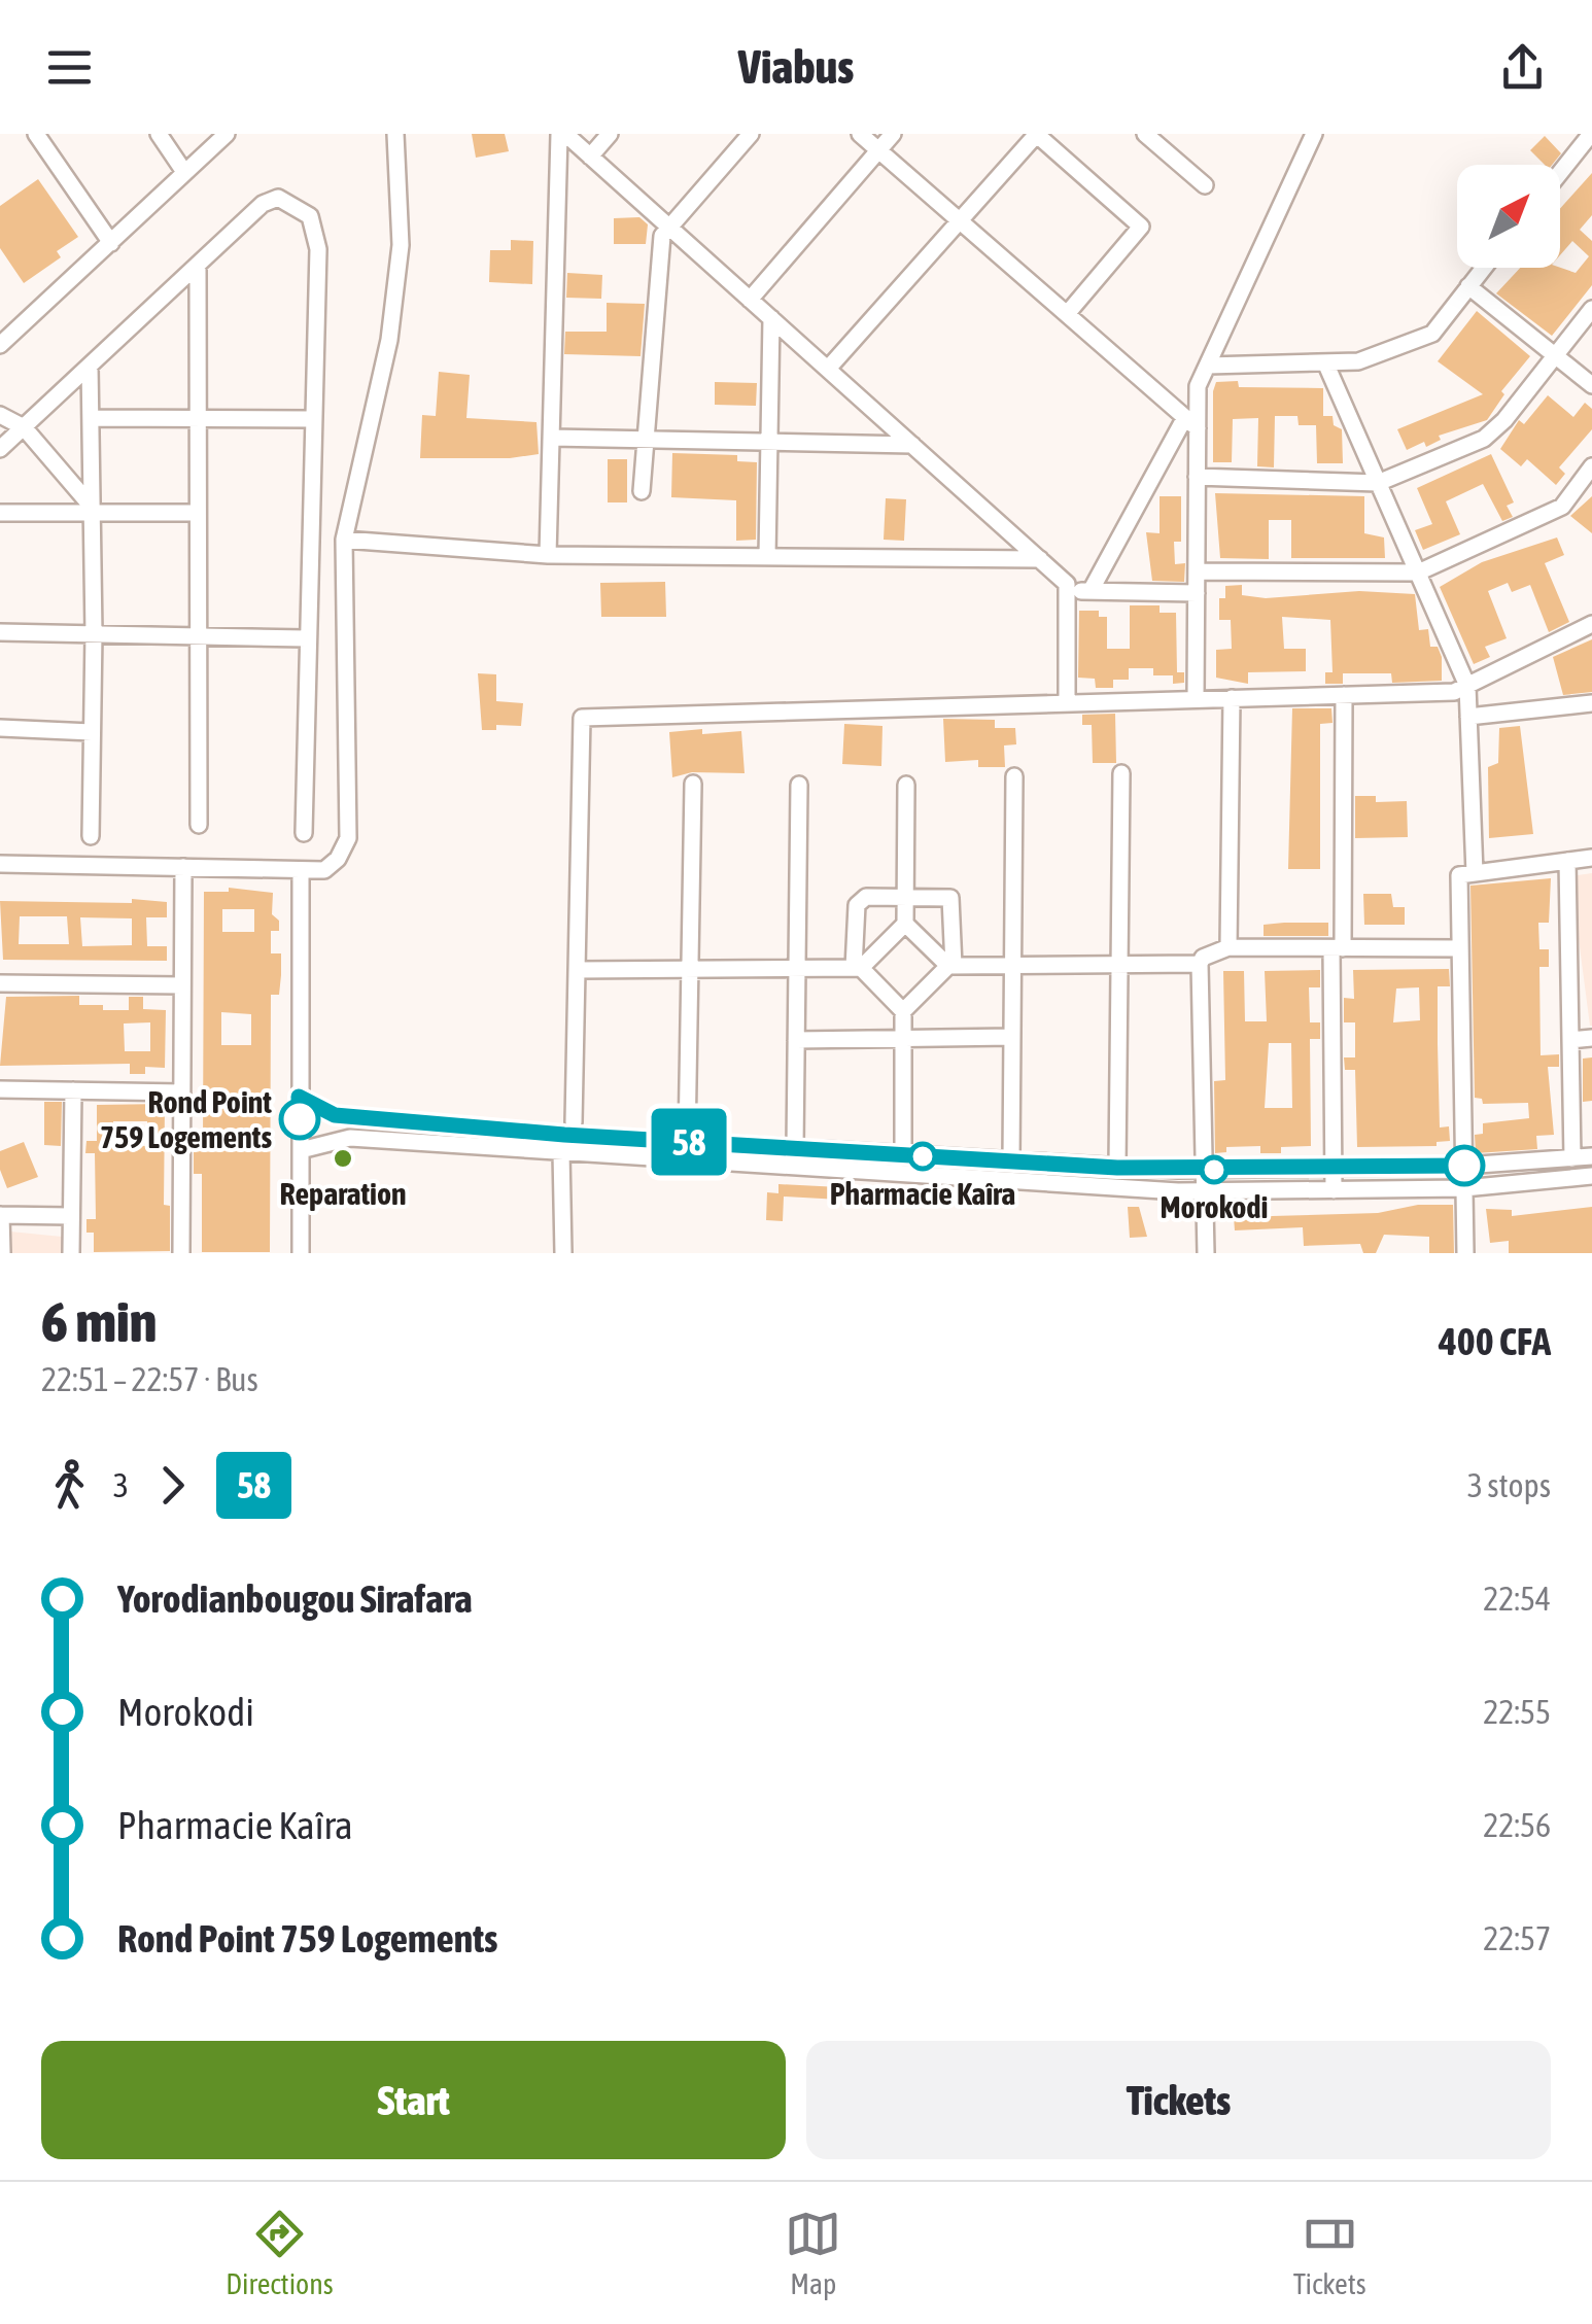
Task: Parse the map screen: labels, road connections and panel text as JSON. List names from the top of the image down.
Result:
{
  "places": [
    "Rond Point 759 Logements",
    "Pharmacie Kaîra",
    "Reparation",
    "Morokodi"
  ],
  "lines": ["bus line 58"],
  "north": "top right",
  "page": {
    "header": "Viabus",
    "on_map": "58",
    "heading": ["6 min", "22:51 – 22:57 · Bus", "400 CFA"],
    "legs": ["3", "58", "3 stops"],
    "list": [
      {
        "name": "Yorodianbougou Sirafara",
        "value": "22:54"
      },
      {
        "name": "Morokodi",
        "value": "22:55"
      },
      {
        "name": "Pharmacie Kaîra",
        "value": "22:56"
      },
      {
        "name": "Rond Point 759 Logements",
        "value": "22:57"
      }
    ],
    "buttons": ["Start", "Tickets"],
    "tabs": ["Directions", "Map", "Tickets"]
  }
}
